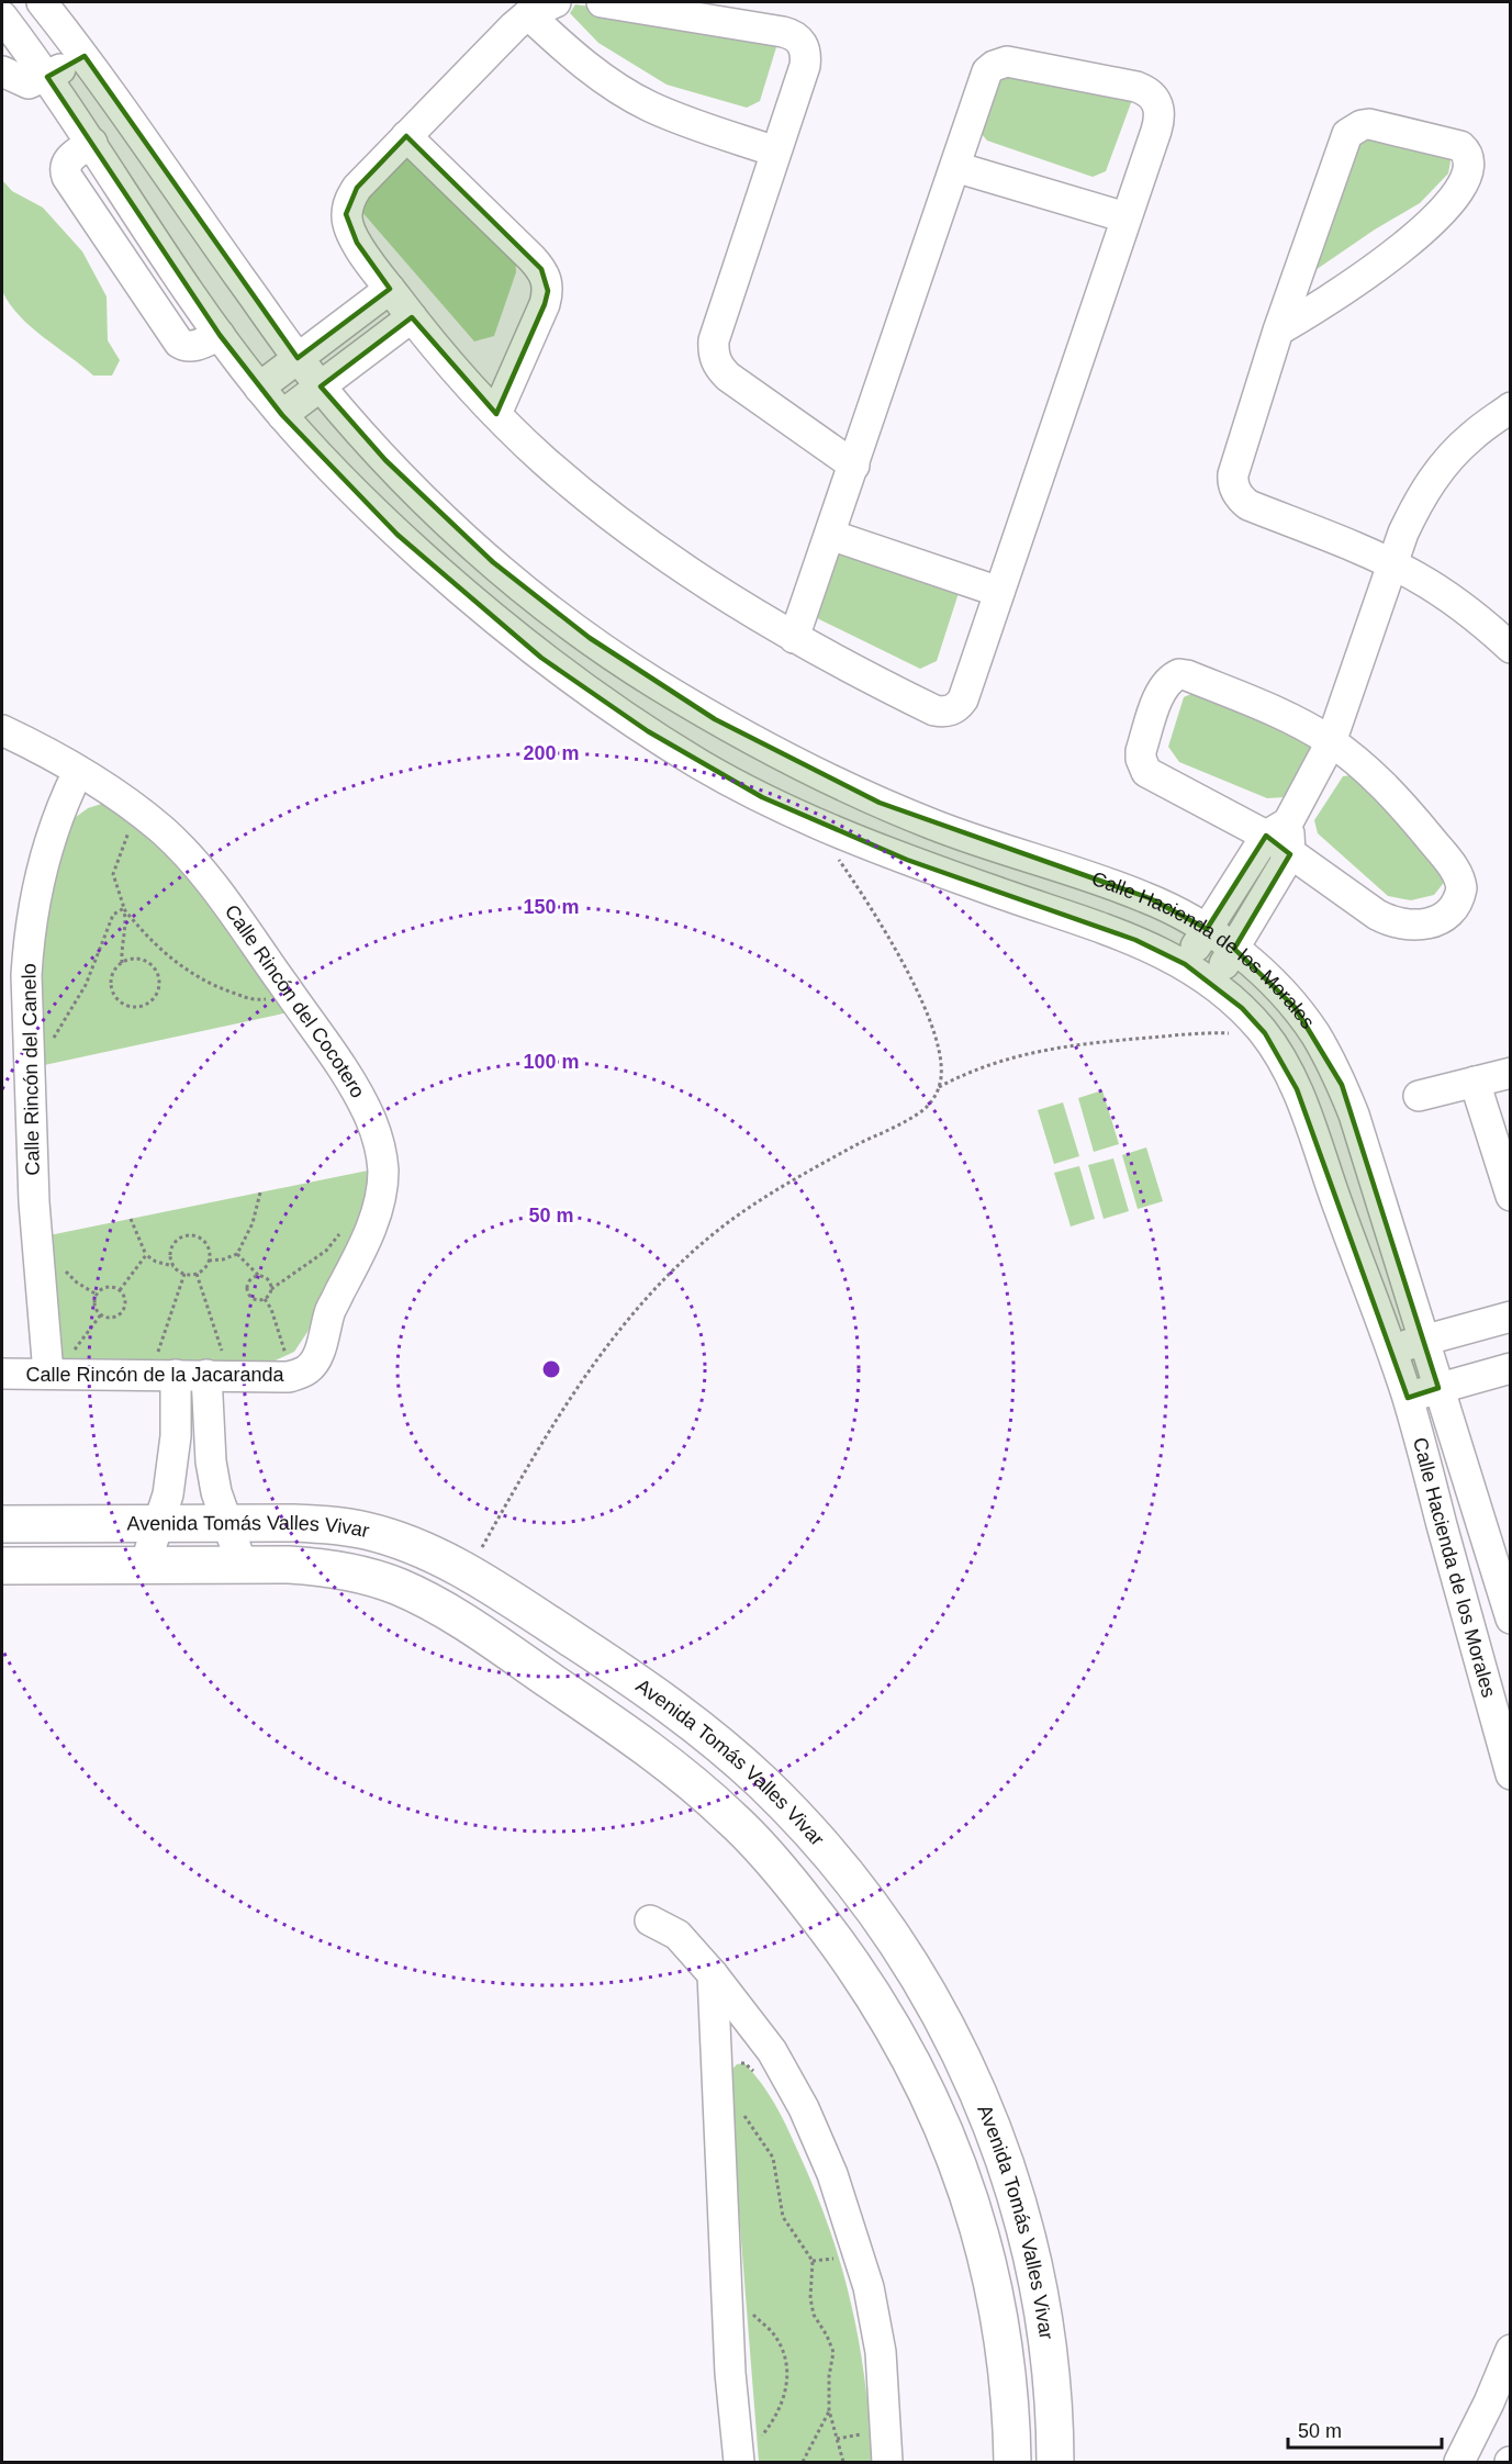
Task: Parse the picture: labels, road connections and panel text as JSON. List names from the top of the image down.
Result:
{
  "streets": {
    "main road": ["Avenida Tomás Valles Vivar"],
    "street": [
      "Calle Hacienda de los Morales",
      "Calle Rincón del Cocotero",
      "Calle Rincón del Canelo",
      "Calle Rincón de la Jacaranda"
    ]
  },
  "crossings": [
    ["Calle Rincón del Cocotero", "Calle Rincón del Canelo"],
    ["Calle Rincón del Cocotero", "Calle Rincón de la Jacaranda"],
    ["Calle Rincón del Canelo", "Calle Rincón de la Jacaranda"]
  ],
  "scale_bar": "50 m",
  "rings": [
    "200 m",
    "150 m",
    "100 m",
    "50 m"
  ]
}
